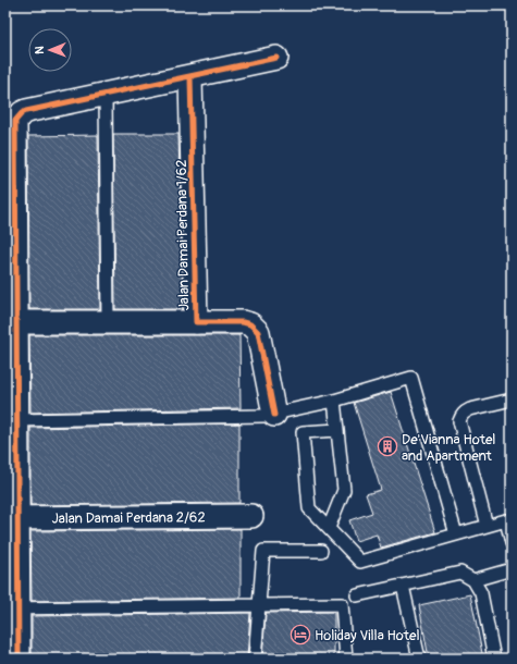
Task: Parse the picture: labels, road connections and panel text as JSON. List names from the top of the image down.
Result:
{
  "streets": {
    "street": ["Jalan Damai Perdana 1/62", "Jalan Damai Perdana 2/62"]
  },
  "places": {
    "building": ["De'Vianna Hotel and Apartment"],
    "hotel": ["Holiday Villa Hotel"]
  },
  "north": "left"
}
